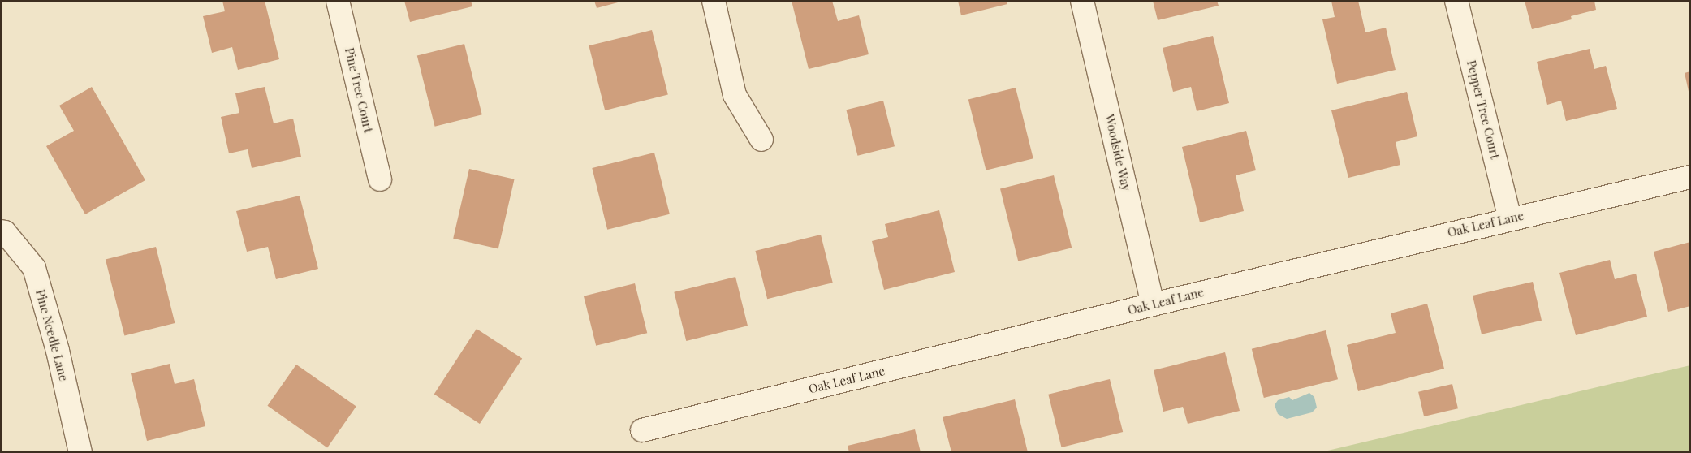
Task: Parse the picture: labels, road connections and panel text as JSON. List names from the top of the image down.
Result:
{
  "streets": {
    "street": [
      "Pine Tree Court",
      "Pepper Tree Court",
      "Woodside Way",
      "Oak Leaf Lane",
      "Pine Needle Lane"
    ]
  },
  "crossings": [
    ["Pepper Tree Court", "Oak Leaf Lane"],
    ["Woodside Way", "Oak Leaf Lane"]
  ]
}
